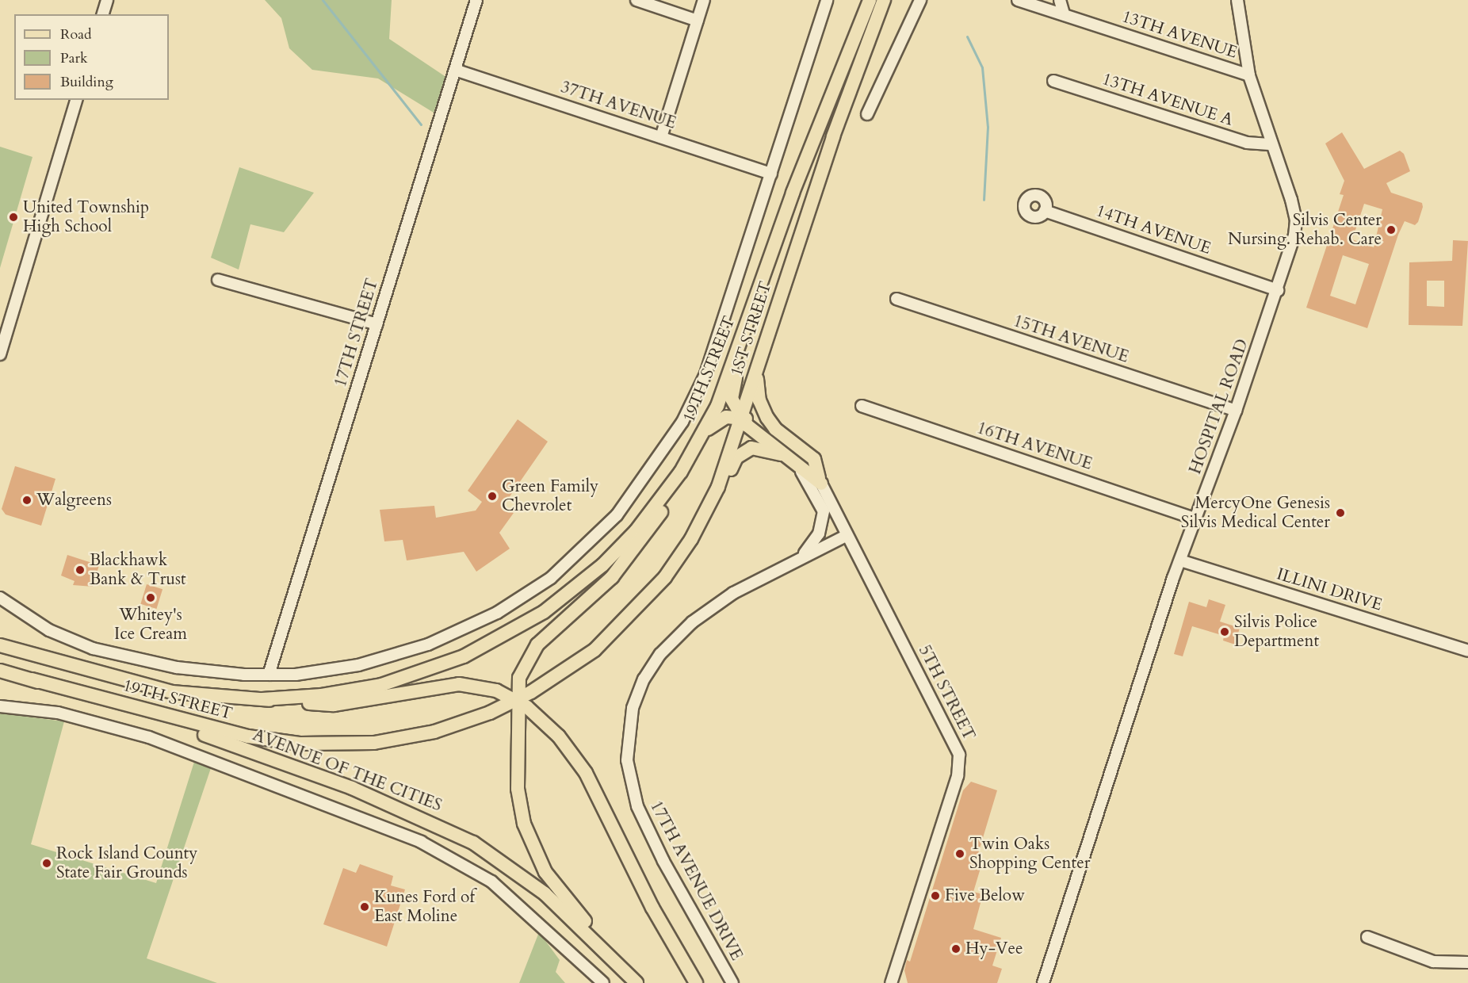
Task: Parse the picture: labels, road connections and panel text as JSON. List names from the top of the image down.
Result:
{
  "streets": {
    "main road": ["1ST STREET", "19TH STREET", "AVENUE OF THE CITIES"],
    "street": [
      "13TH AVENUE",
      "13TH AVENUE A",
      "37TH AVENUE",
      "14TH AVENUE",
      "17TH STREET",
      "15TH AVENUE",
      "HOSPITAL ROAD",
      "16TH AVENUE",
      "ILLINI DRIVE",
      "5TH STREET",
      "17TH AVENUE DRIVE"
    ]
  },
  "crossings": [
    ["13TH AVENUE", "HOSPITAL ROAD"],
    ["13TH AVENUE A", "HOSPITAL ROAD"],
    ["37TH AVENUE", "17TH STREET"],
    ["37TH AVENUE", "19TH STREET"],
    ["14TH AVENUE", "HOSPITAL ROAD"],
    ["1ST STREET", "19TH STREET"],
    ["17TH STREET", "19TH STREET"],
    ["15TH AVENUE", "HOSPITAL ROAD"],
    ["19TH STREET", "AVENUE OF THE CITIES"],
    ["HOSPITAL ROAD", "16TH AVENUE"],
    ["HOSPITAL ROAD", "ILLINI DRIVE"],
    ["5TH STREET", "17TH AVENUE DRIVE"]
  ],
  "places": [
    "United Township High School",
    "Silvis Center Nursing. Rehab. Care",
    "Green Family Chevrolet",
    "Walgreens",
    "MercyOne Genesis Silvis Medical Center",
    "Blackhawk Bank & Trust",
    "Whitey's Ice Cream",
    "Silvis Police Department",
    "Twin Oaks Shopping Center",
    "Rock Island County State Fair Grounds",
    "Five Below",
    "Kunes Ford of East Moline",
    "Hy-Vee"
  ],
  "legend": ["Road", "Park", "Building"]
}
